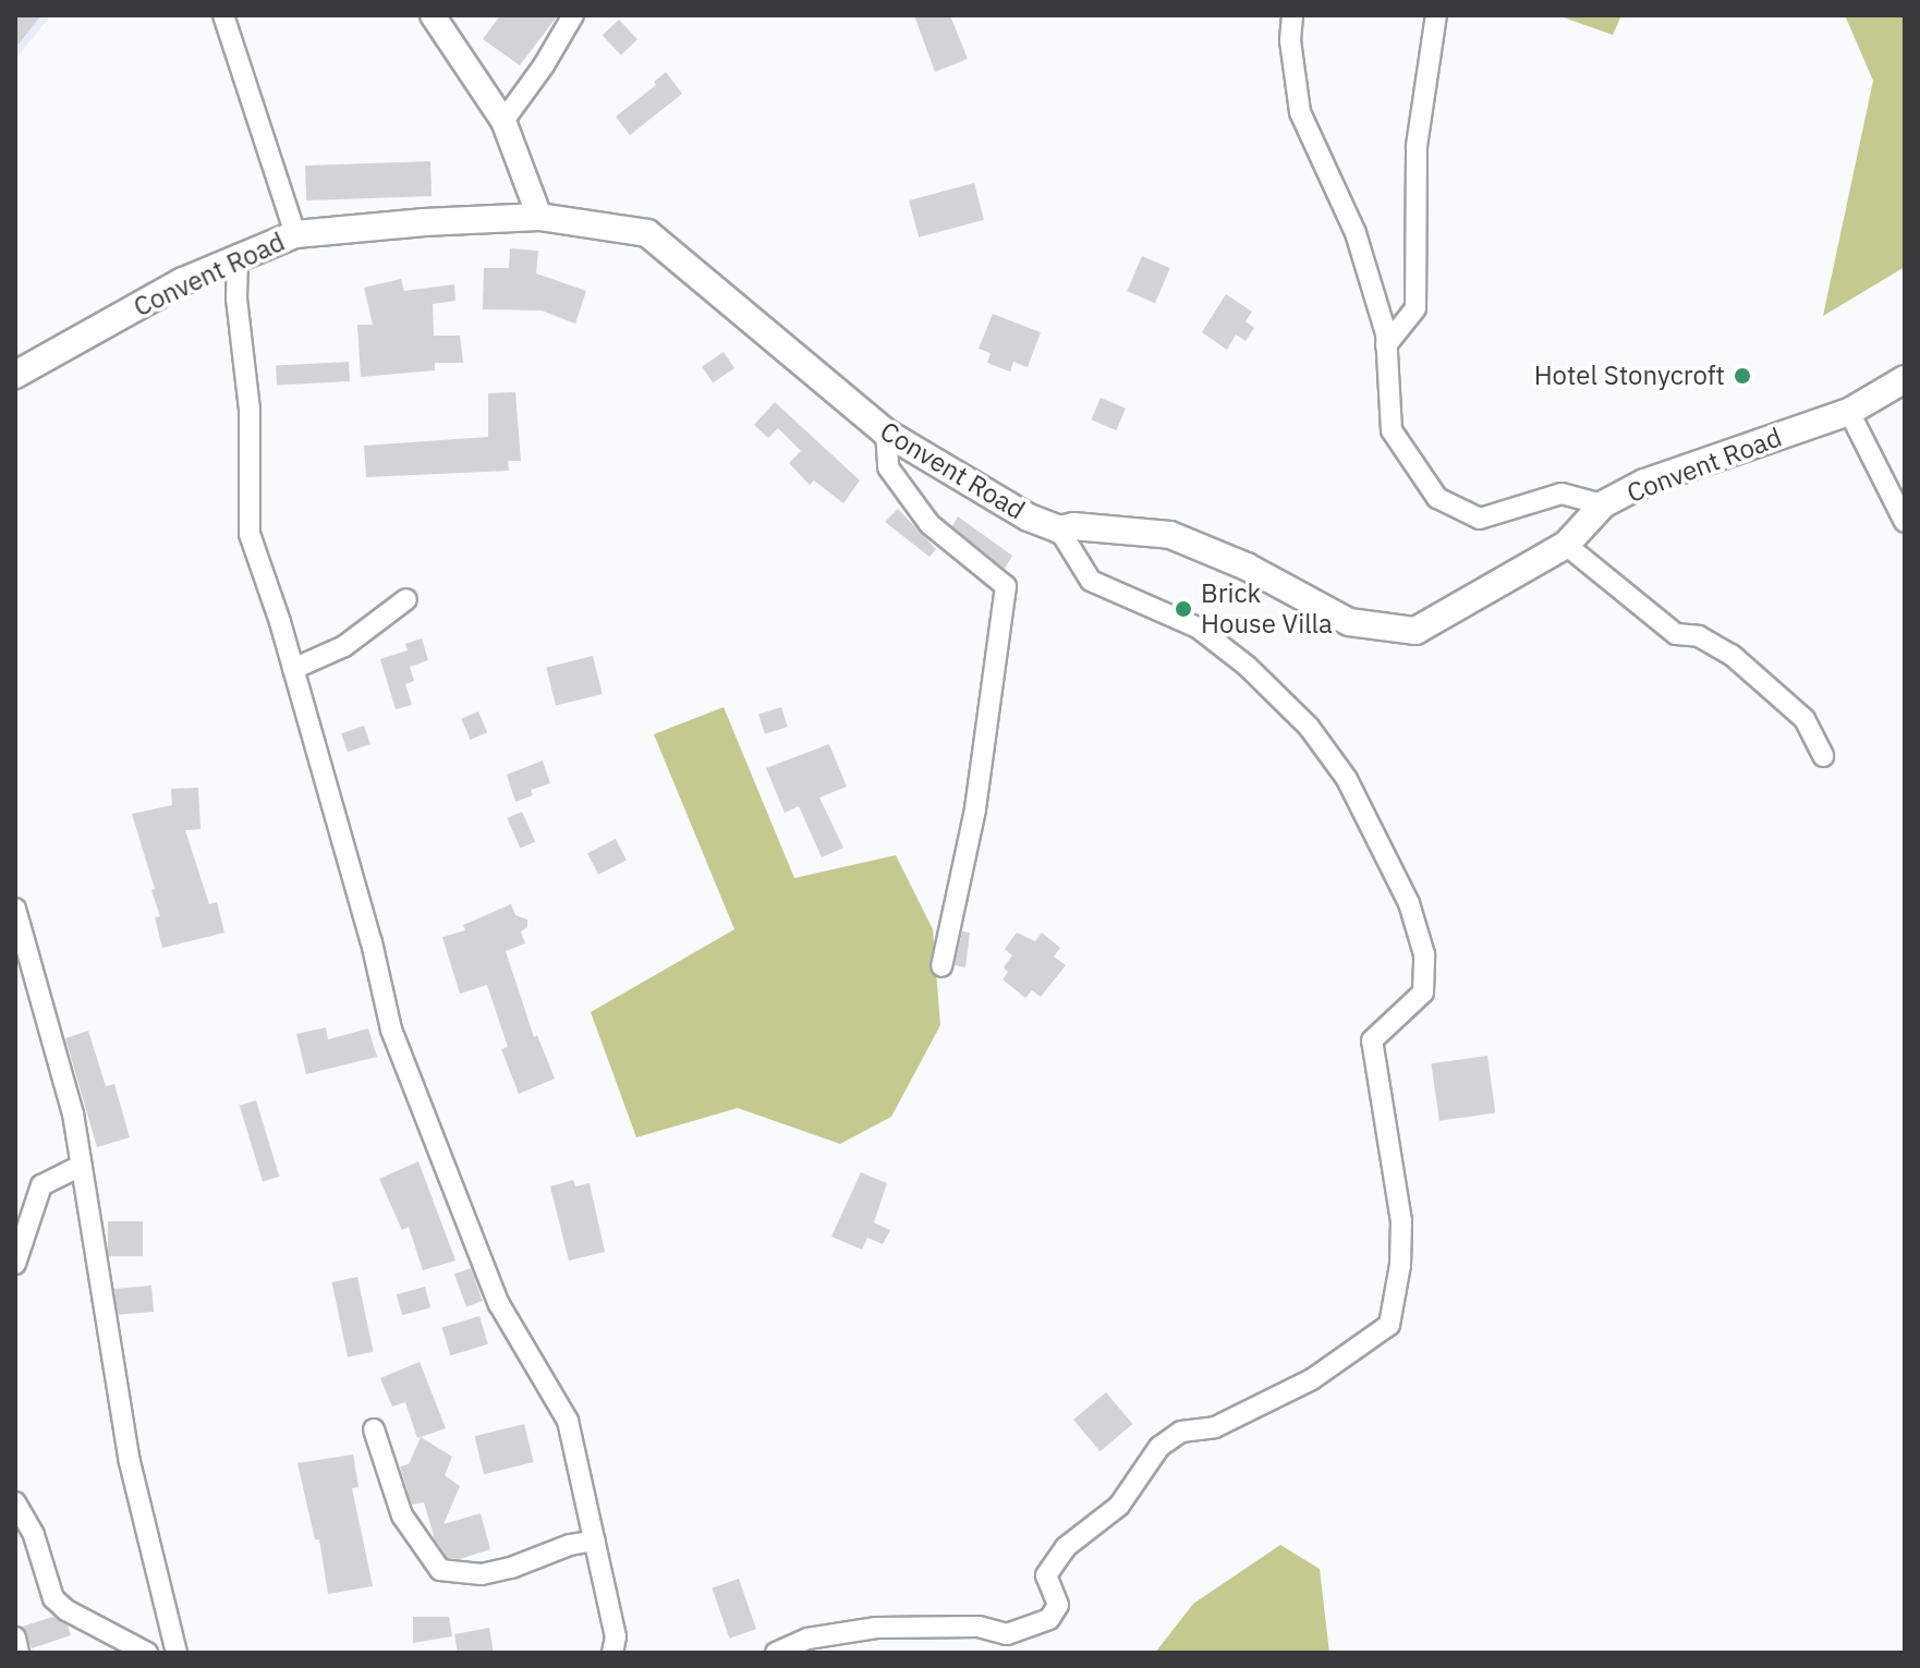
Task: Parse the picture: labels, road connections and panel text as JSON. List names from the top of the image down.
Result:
{
  "streets": {
    "main road": ["Convent Road"]
  },
  "places": ["Hotel Stonycroft", "Brick House Villa"]
}
